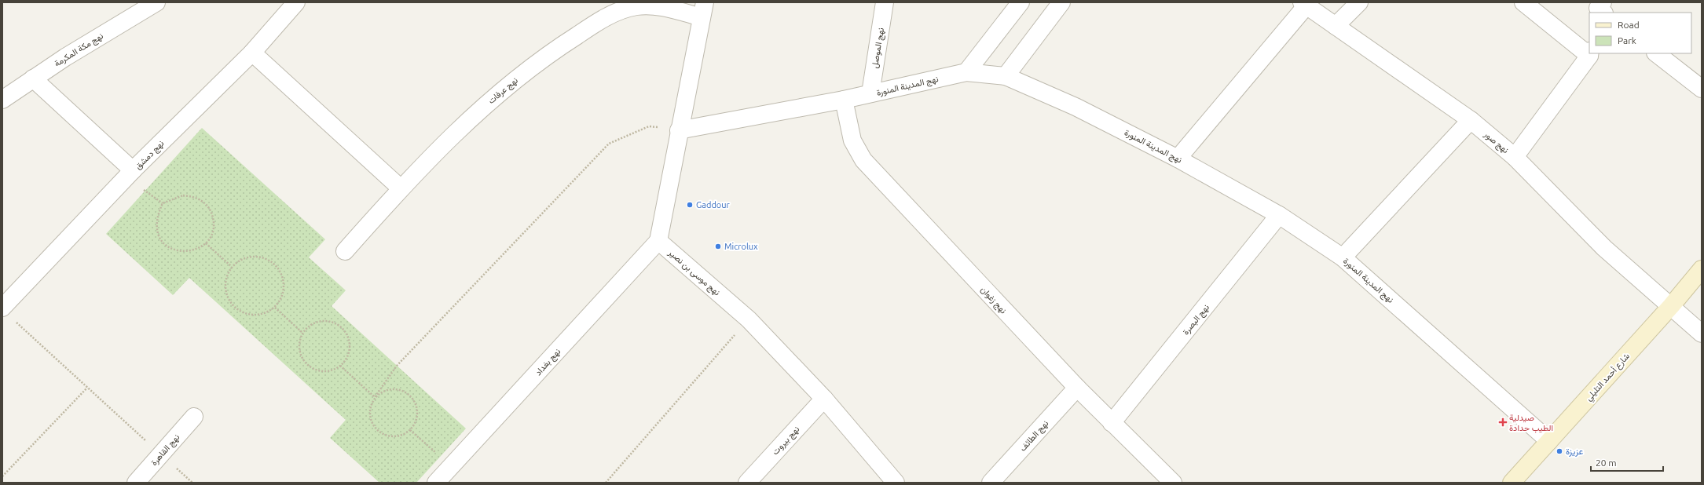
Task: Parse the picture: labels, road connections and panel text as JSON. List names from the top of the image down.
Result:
{
  "streets": {
    "street": [
      "نهج الموصل",
      "نهج مكة المكرمة",
      "نهج المدينة المنورة",
      "نهج عرفات",
      "نهج صور",
      "نهج دمشق",
      "نهج موسى بن نصير",
      "نهج زغوان",
      "نهج البصرة",
      "نهج بغداد",
      "شارع أحمد التليلي",
      "نهج الطائف",
      "نهج بيروت",
      "نهج القاهرة"
    ]
  },
  "crossings": [
    ["نهج الموصل", "نهج المدينة المنورة"],
    ["نهج المدينة المنورة", "نهج زغوان"],
    ["نهج المدينة المنورة", "نهج البصرة"],
    ["نهج المدينة المنورة", "شارع أحمد التليلي"],
    ["نهج صور", "شارع أحمد التليلي"],
    ["نهج موسى بن نصير", "نهج بغداد"],
    ["نهج موسى بن نصير", "نهج بيروت"],
    ["نهج زغوان", "نهج البصرة"],
    ["نهج زغوان", "نهج الطائف"]
  ],
  "places": {
    "other": ["Gaddour", "Microlux", "عزيزة"],
    "health": ["صيدلية الطيب حدادة"]
  },
  "legend": ["Road", "Park"],
  "scale_bar": "20 m"
}
